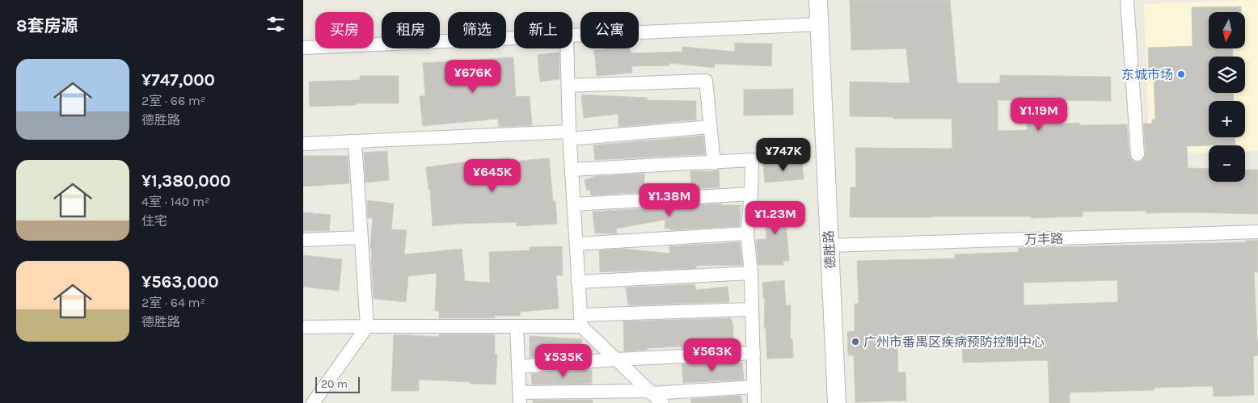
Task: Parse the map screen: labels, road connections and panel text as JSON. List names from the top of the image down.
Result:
{
  "streets": {
    "street": ["万丰路", "德胜路"]
  },
  "crossings": [
    ["万丰路", "德胜路"]
  ],
  "places": ["东城市场", "广州市番禺区疾病预防控制中心"],
  "scale_bar": "20 m",
  "north": "bottom",
  "page": {
    "heading": "8套房源",
    "map_buttons": ["+", "−"],
    "chip": [
      "买房",
      "租房",
      "筛选",
      "新上",
      "公寓"
    ],
    "list": [
      {
        "name": "¥747,000",
        "note": "2室 · 66 m² · 德胜路"
      },
      {
        "name": "¥1,380,000",
        "note": "4室 · 140 m² · 住宅"
      },
      {
        "name": "¥563,000",
        "note": "2室 · 64 m² · 德胜路"
      }
    ],
    "price": [
      "¥676K",
      "¥1.19M",
      "¥747K",
      "¥645K",
      "¥1.38M",
      "¥1.23M",
      "¥563K",
      "¥535K"
    ],
    "scale": "20 m"
  }
}
